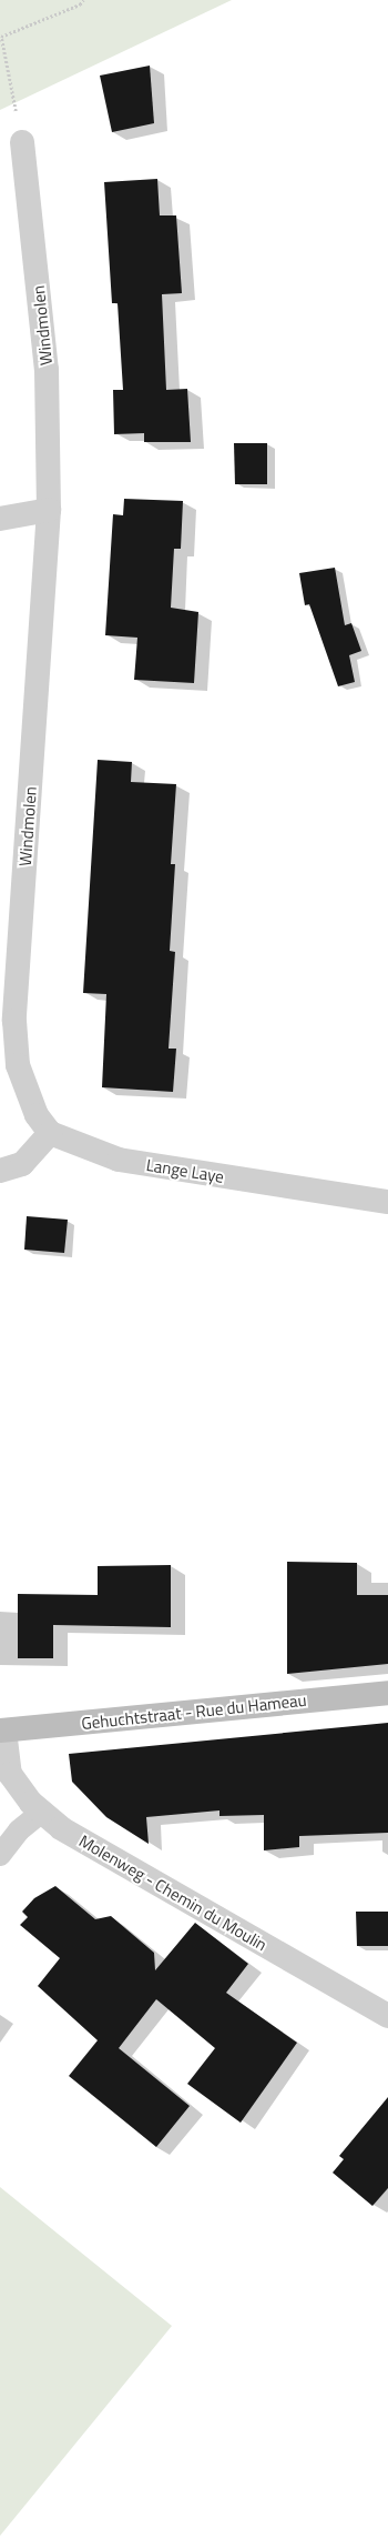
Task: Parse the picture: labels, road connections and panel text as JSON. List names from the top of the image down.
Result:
{
  "streets": {
    "street": [
      "Windmolen",
      "Lange Laye",
      "Gehuchtstraat - Rue du Hameau",
      "Molenweg - Chemin du Moulin"
    ]
  },
  "crossings": [
    ["Windmolen", "Lange Laye"],
    ["Gehuchtstraat - Rue du Hameau", "Molenweg - Chemin du Moulin"]
  ]
}
